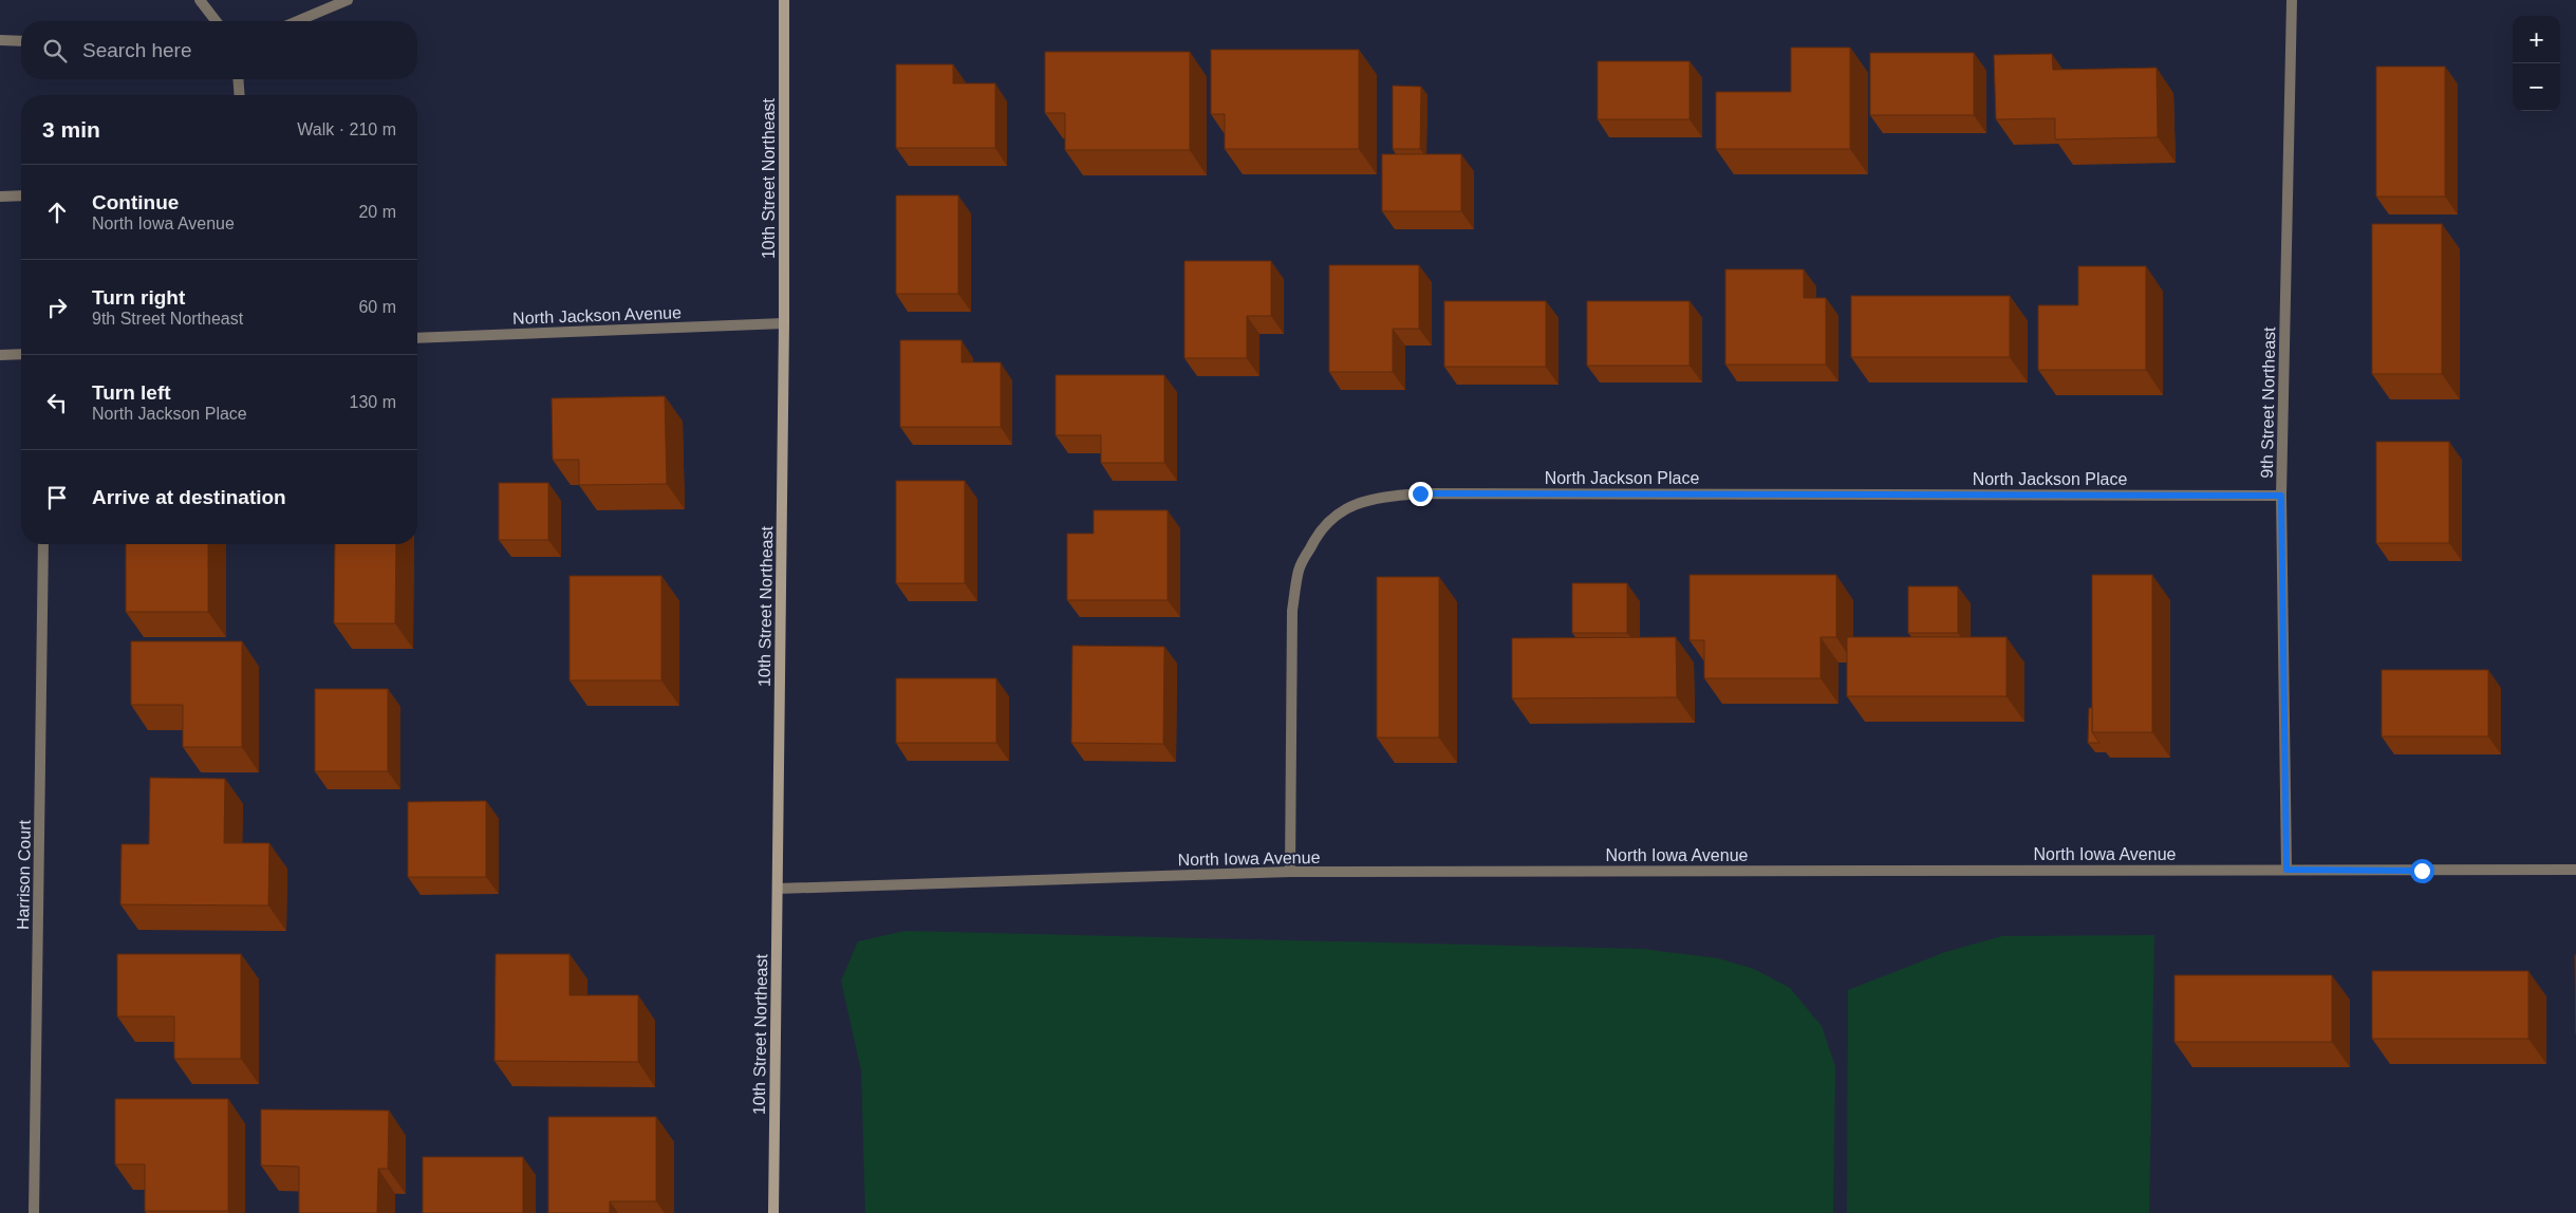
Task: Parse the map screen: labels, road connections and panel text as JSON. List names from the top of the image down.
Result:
{
  "streets": {
    "main road": ["10th Street Northeast"],
    "street": [
      "North Jackson Avenue",
      "9th Street Northeast",
      "North Jackson Place",
      "North Iowa Avenue",
      "Harrison Court"
    ]
  },
  "crossings": [
    ["10th Street Northeast", "North Jackson Avenue"],
    ["10th Street Northeast", "North Iowa Avenue"],
    ["9th Street Northeast", "North Jackson Place"],
    ["9th Street Northeast", "North Iowa Avenue"],
    ["North Jackson Place", "North Iowa Avenue"]
  ],
  "page": {
    "map_buttons": ["+", "−"],
    "search": "Search here",
    "heading": ["3 min", "Walk · 210 m"],
    "list": [
      ["Continue", "North Iowa Avenue", "20 m"],
      ["Turn right", "9th Street Northeast", "60 m"],
      ["Turn left", "North Jackson Place", "130 m"],
      "Arrive at destination"
    ]
  }
}
